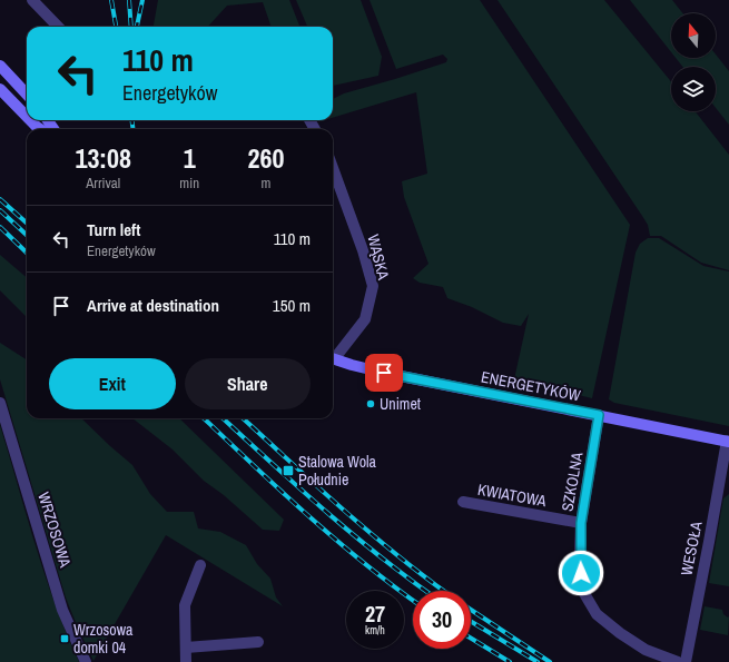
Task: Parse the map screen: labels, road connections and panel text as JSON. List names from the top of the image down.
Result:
{
  "streets": {
    "main road": ["ENERGETYKÓW"],
    "street": [
      "WĄSKA",
      "SZKOLNA",
      "KWIATOWA",
      "WRZOSOWA",
      "WESOŁA"
    ]
  },
  "crossings": [
    ["ENERGETYKÓW", "SZKOLNA"],
    ["ENERGETYKÓW", "WESOŁA"],
    ["SZKOLNA", "KWIATOWA"]
  ],
  "places": {
    "other": ["Unimet"],
    "transit": ["Stalowa Wola Południe", "Wrzosowa domki 04"]
  },
  "north": "top",
  "page": {
    "turn": ["110 m", "Energetyków"],
    "eta": [
      "13:08",
      "Arrival",
      "1",
      "min",
      "260",
      "m"
    ],
    "list": [
      {
        "name": "Turn left",
        "note": "Energetyków",
        "value": "110 m"
      },
      {
        "name": "Arrive at destination",
        "value": "150 m"
      }
    ],
    "buttons": ["Exit", "Share"],
    "speed": "27 km/h",
    "limit": "30"
  }
}
